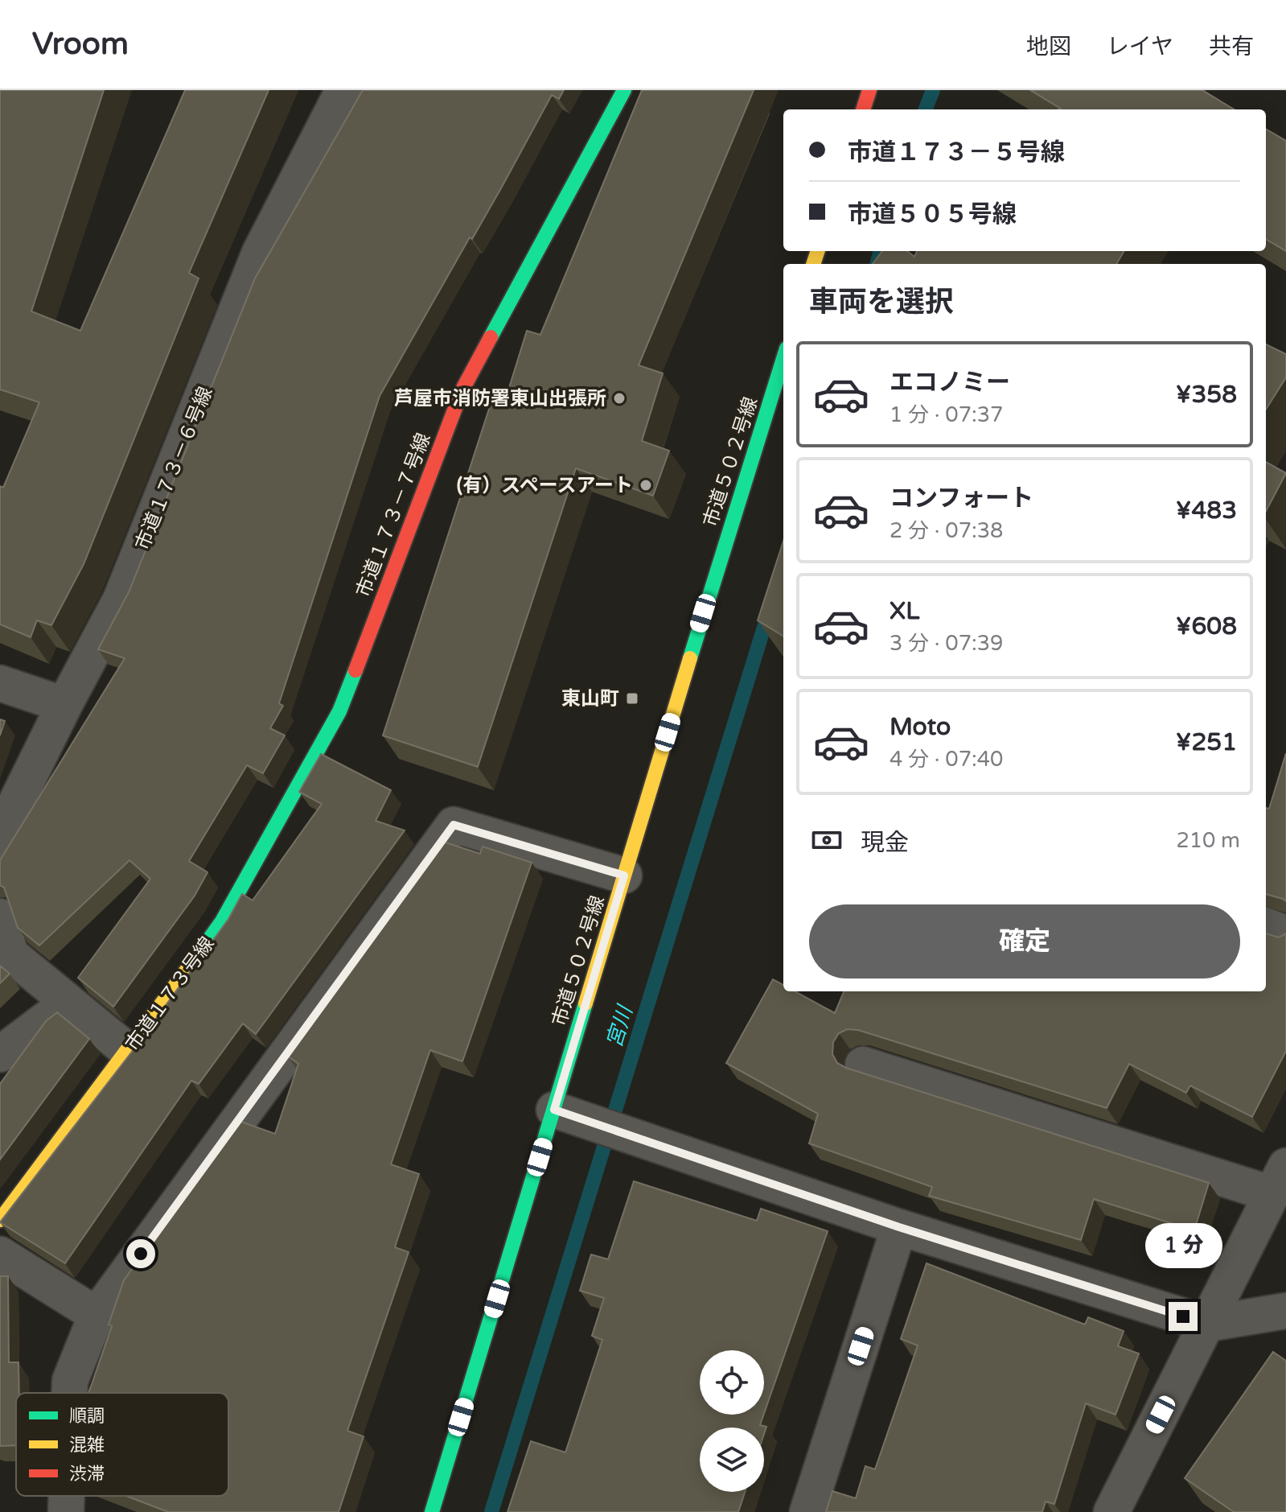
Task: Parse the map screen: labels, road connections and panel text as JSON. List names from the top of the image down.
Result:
{
  "streets": {
    "street": [
      "市道５０２号線",
      "市道１７３－６号線",
      "市道１７３－７号線",
      "市道１７３号線"
    ]
  },
  "crossings": [
    ["市道１７３－７号線", "市道１７３号線"]
  ],
  "water": ["宮川"],
  "places": {
    "other": ["芦屋市消防署東山出張所", "(有）スペースアート"],
    "transit": ["東山町"]
  },
  "legend": ["順調", "混雑", "渋滞"],
  "page": {
    "header": "Vroom",
    "nav": ["地図", "レイヤ", "共有"],
    "banner": ["市道１７３－５号線", "市道５０５号線"],
    "heading": "車両を選択",
    "list": [
      {
        "name": "エコノミー",
        "note": "1 分 · 07:37",
        "value": "¥358"
      },
      {
        "name": "コンフォート",
        "note": "2 分 · 07:38",
        "value": "¥483"
      },
      {
        "name": "XL",
        "note": "3 分 · 07:39",
        "value": "¥608"
      },
      {
        "name": "Moto",
        "note": "4 分 · 07:40",
        "value": "¥251"
      }
    ],
    "pay": ["現金", "210 m"],
    "buttons": "確定",
    "bubble": "1 分"
  }
}
